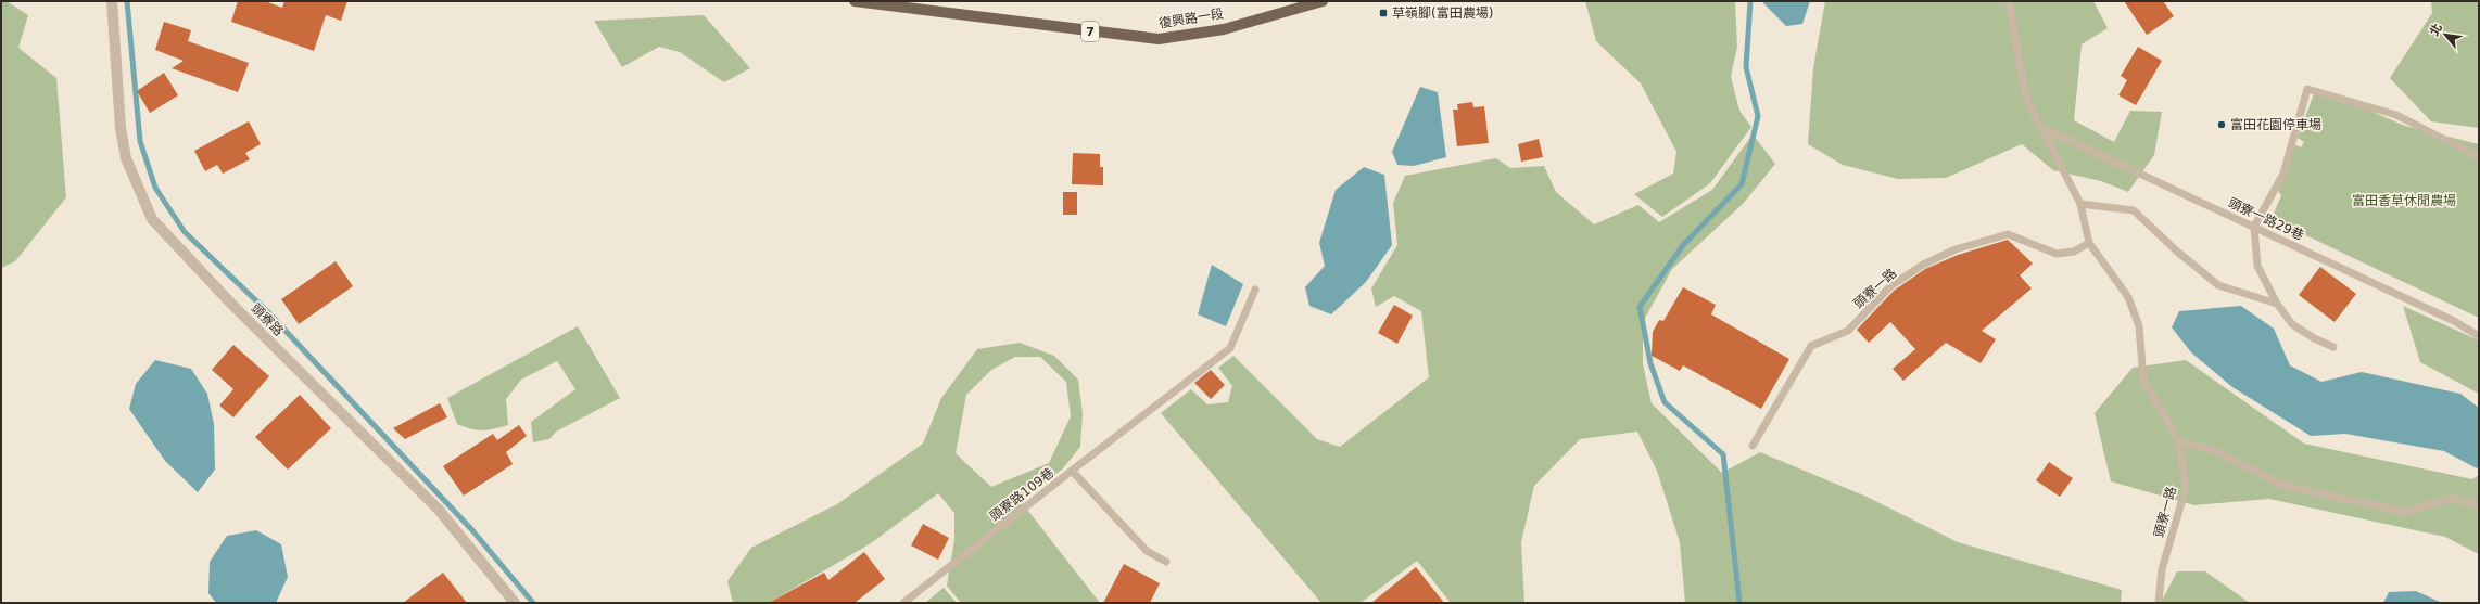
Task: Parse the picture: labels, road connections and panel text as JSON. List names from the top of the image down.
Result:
{
  "streets": {
    "main road": ["復興路一段", "7"],
    "street": ["頭寮路"],
    "lane": ["頭寮一路29巷", "頭寮一路", "頭寮路109巷"]
  },
  "crossings": [
    ["頭寮一路29巷", "頭寮一路"]
  ],
  "parks": ["富田香草休閒農場"],
  "places": {
    "transit": ["草嶺腳(富田農場)"],
    "other": ["富田花園停車場"]
  },
  "north": "top left"
}
